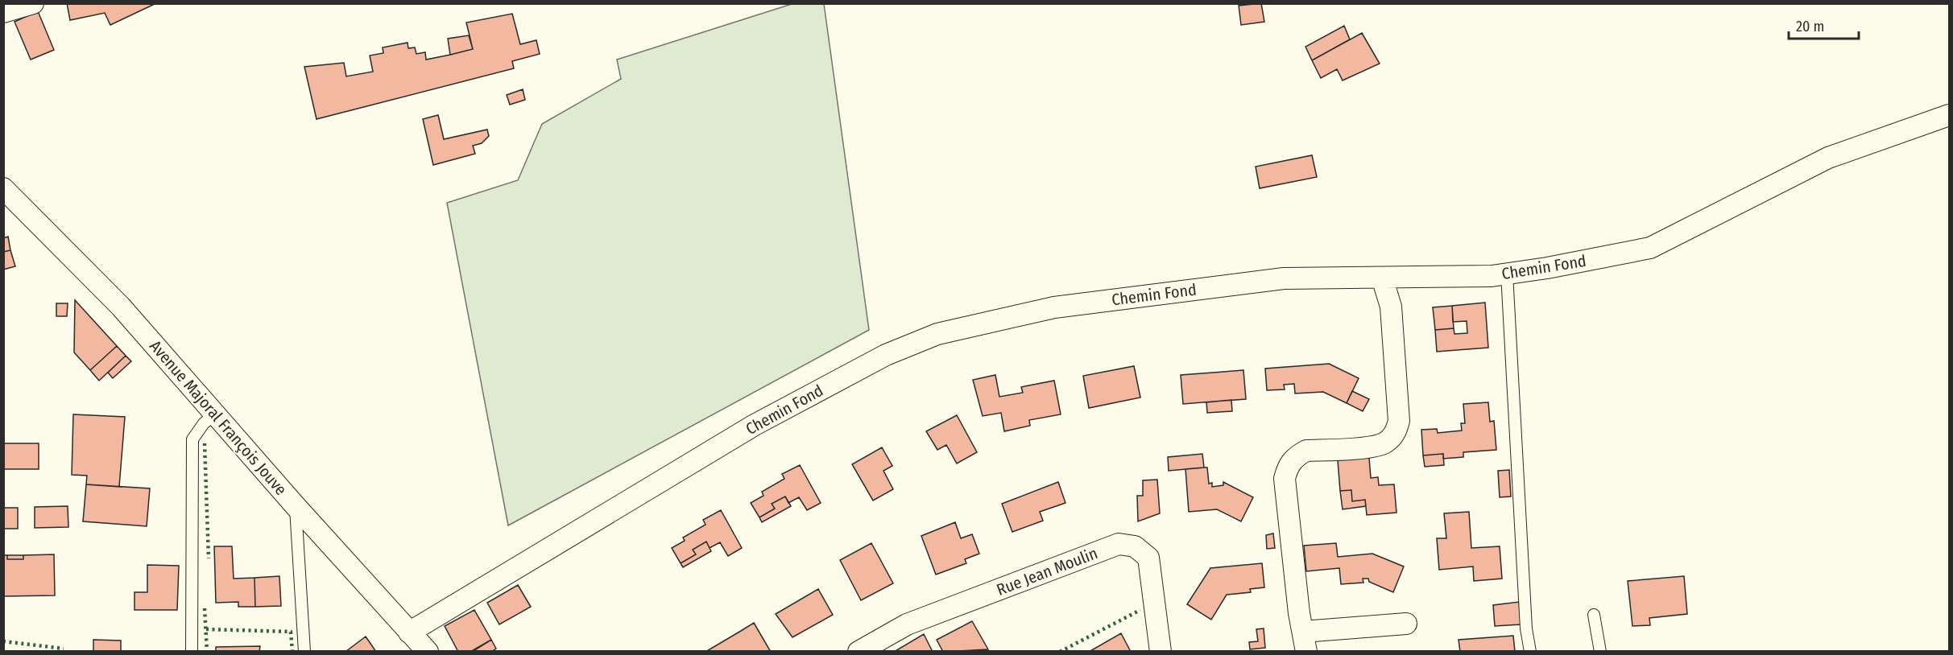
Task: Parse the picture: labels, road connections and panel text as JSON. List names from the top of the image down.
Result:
{
  "streets": {
    "street": ["Chemin Fond", "Avenue Majoral François Jouve", "Rue Jean Moulin"]
  },
  "crossings": [
    ["Chemin Fond", "Avenue Majoral François Jouve"]
  ],
  "scale_bar": "20 m"
}
